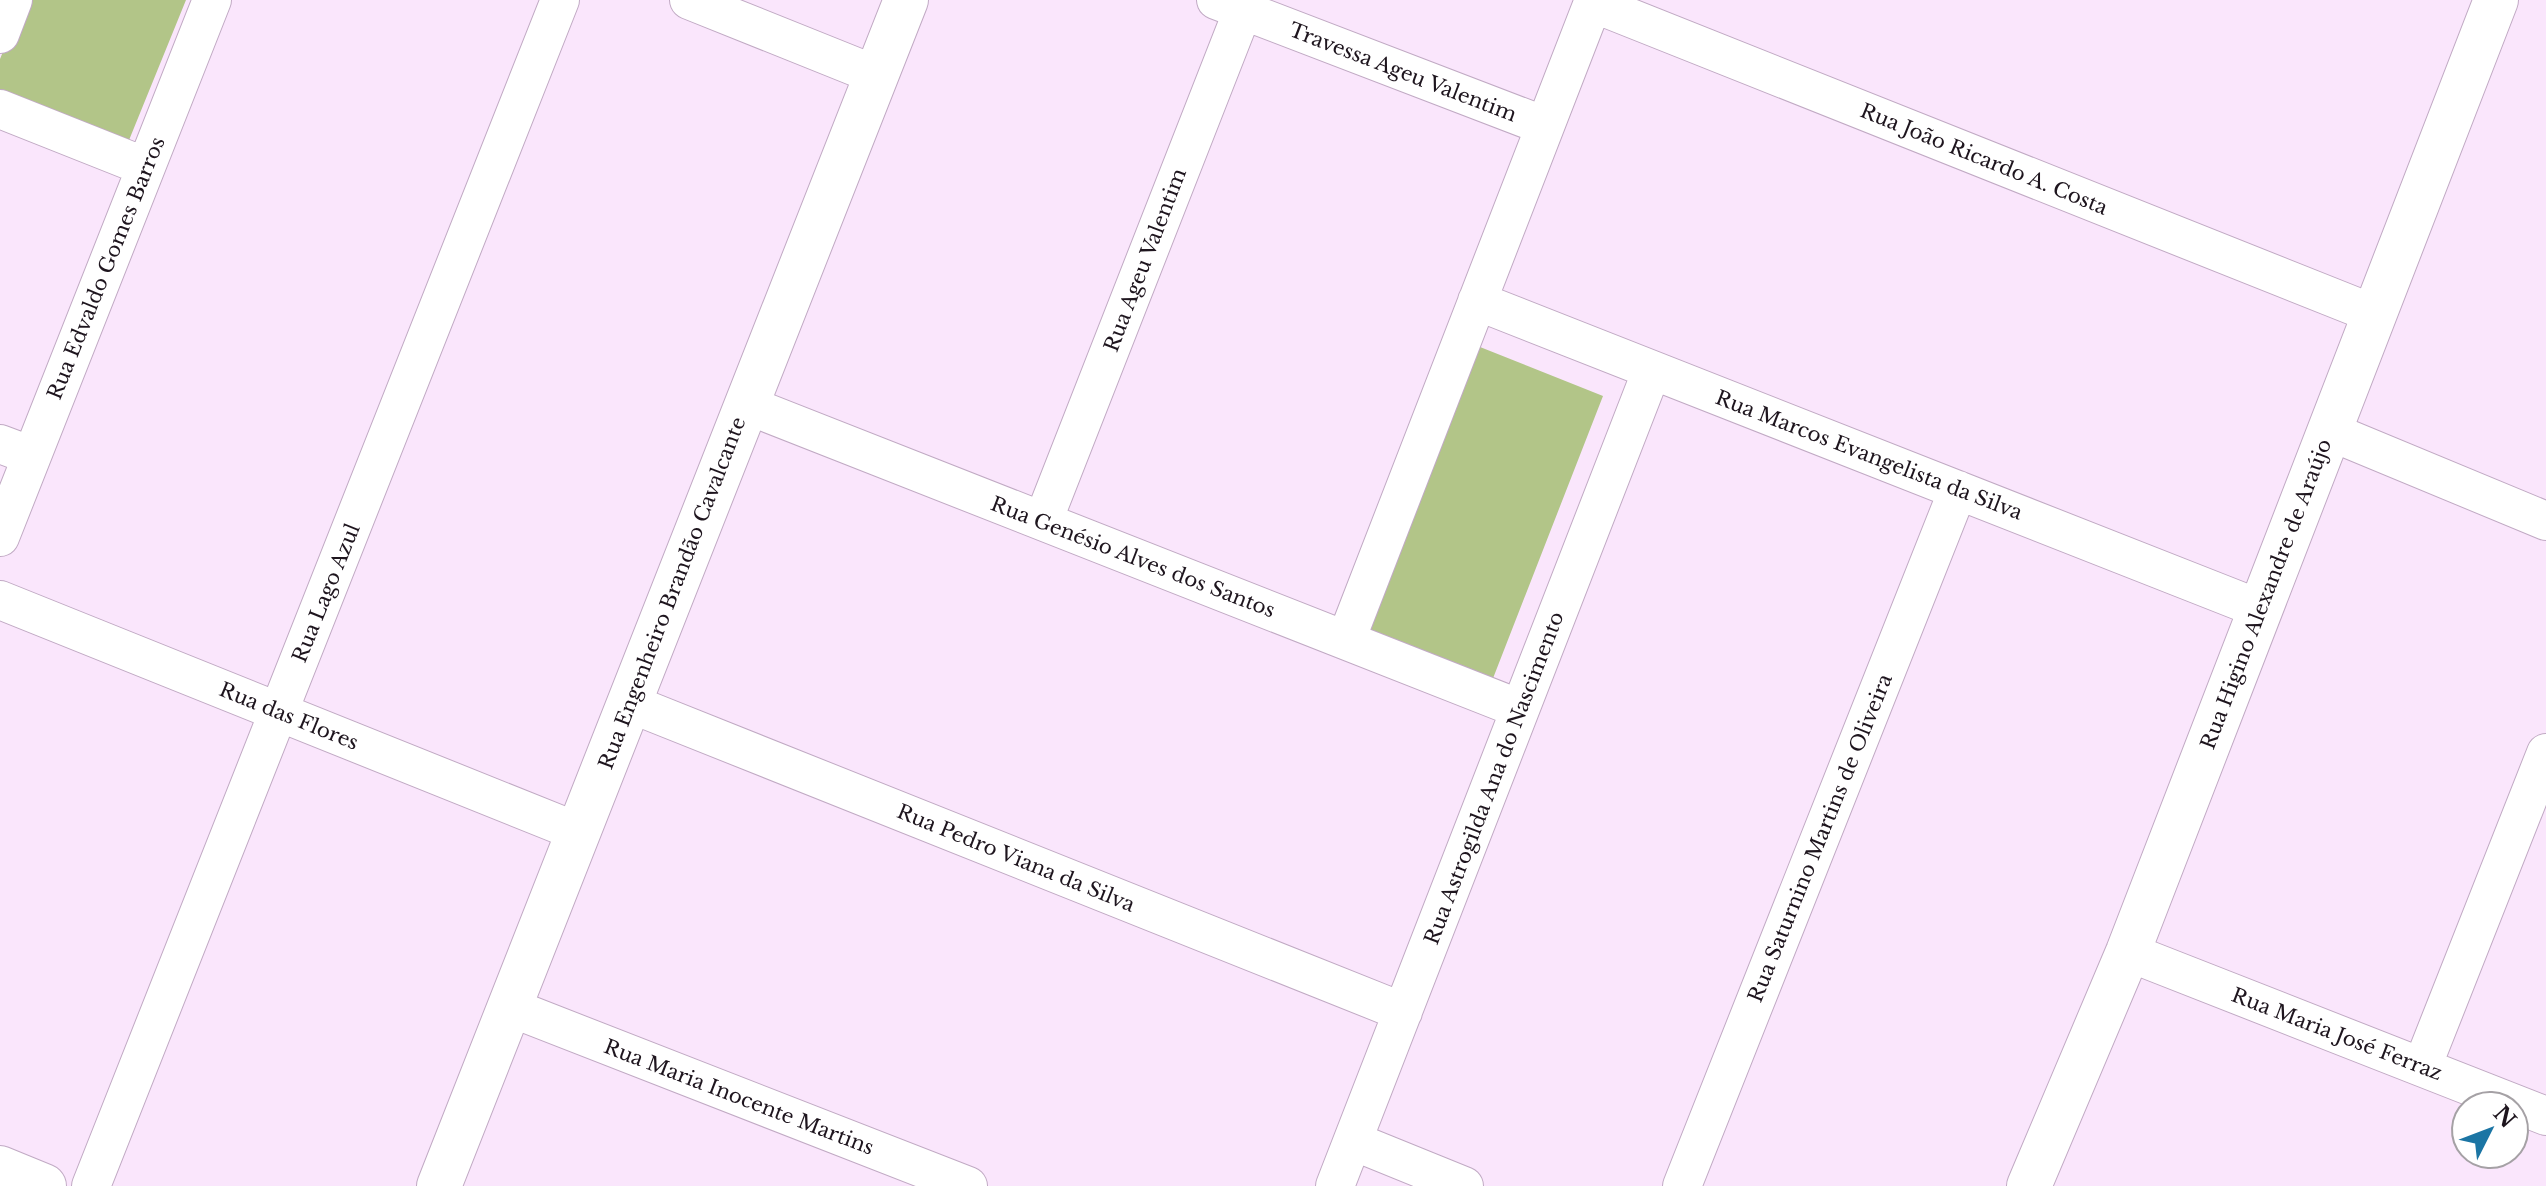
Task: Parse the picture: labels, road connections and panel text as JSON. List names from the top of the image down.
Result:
{
  "streets": {
    "street": [
      "Travessa Ageu Valentim",
      "Rua João Ricardo A. Costa",
      "Rua Ageu Valentim",
      "Rua Edvaldo Gomes Barros",
      "Rua Marcos Evangelista da Silva",
      "Rua Genésio Alves dos Santos",
      "Rua Lago Azul",
      "Rua Engenheiro Brandão Cavalcante",
      "Rua Higino Alexandre de Araújo",
      "Rua das Flores",
      "Rua Astrogilda Ana do Nascimento",
      "Rua Saturnino Martins de Oliveira",
      "Rua Pedro Viana da Silva",
      "Rua Maria José Ferraz",
      "Rua Maria Inocente Martins"
    ]
  },
  "crossings": [
    ["Travessa Ageu Valentim", "Rua Ageu Valentim"],
    ["Rua João Ricardo A. Costa", "Rua Higino Alexandre de Araújo"],
    ["Rua Ageu Valentim", "Rua Genésio Alves dos Santos"],
    ["Rua Marcos Evangelista da Silva", "Rua Higino Alexandre de Araújo"],
    ["Rua Marcos Evangelista da Silva", "Rua Astrogilda Ana do Nascimento"],
    ["Rua Marcos Evangelista da Silva", "Rua Saturnino Martins de Oliveira"],
    ["Rua Genésio Alves dos Santos", "Rua Engenheiro Brandão Cavalcante"],
    ["Rua Genésio Alves dos Santos", "Rua Astrogilda Ana do Nascimento"],
    ["Rua Lago Azul", "Rua das Flores"],
    ["Rua Engenheiro Brandão Cavalcante", "Rua das Flores"],
    ["Rua Engenheiro Brandão Cavalcante", "Rua Pedro Viana da Silva"],
    ["Rua Engenheiro Brandão Cavalcante", "Rua Maria Inocente Martins"],
    ["Rua Higino Alexandre de Araújo", "Rua Maria José Ferraz"],
    ["Rua Astrogilda Ana do Nascimento", "Rua Pedro Viana da Silva"]
  ],
  "north": "top right"
}
